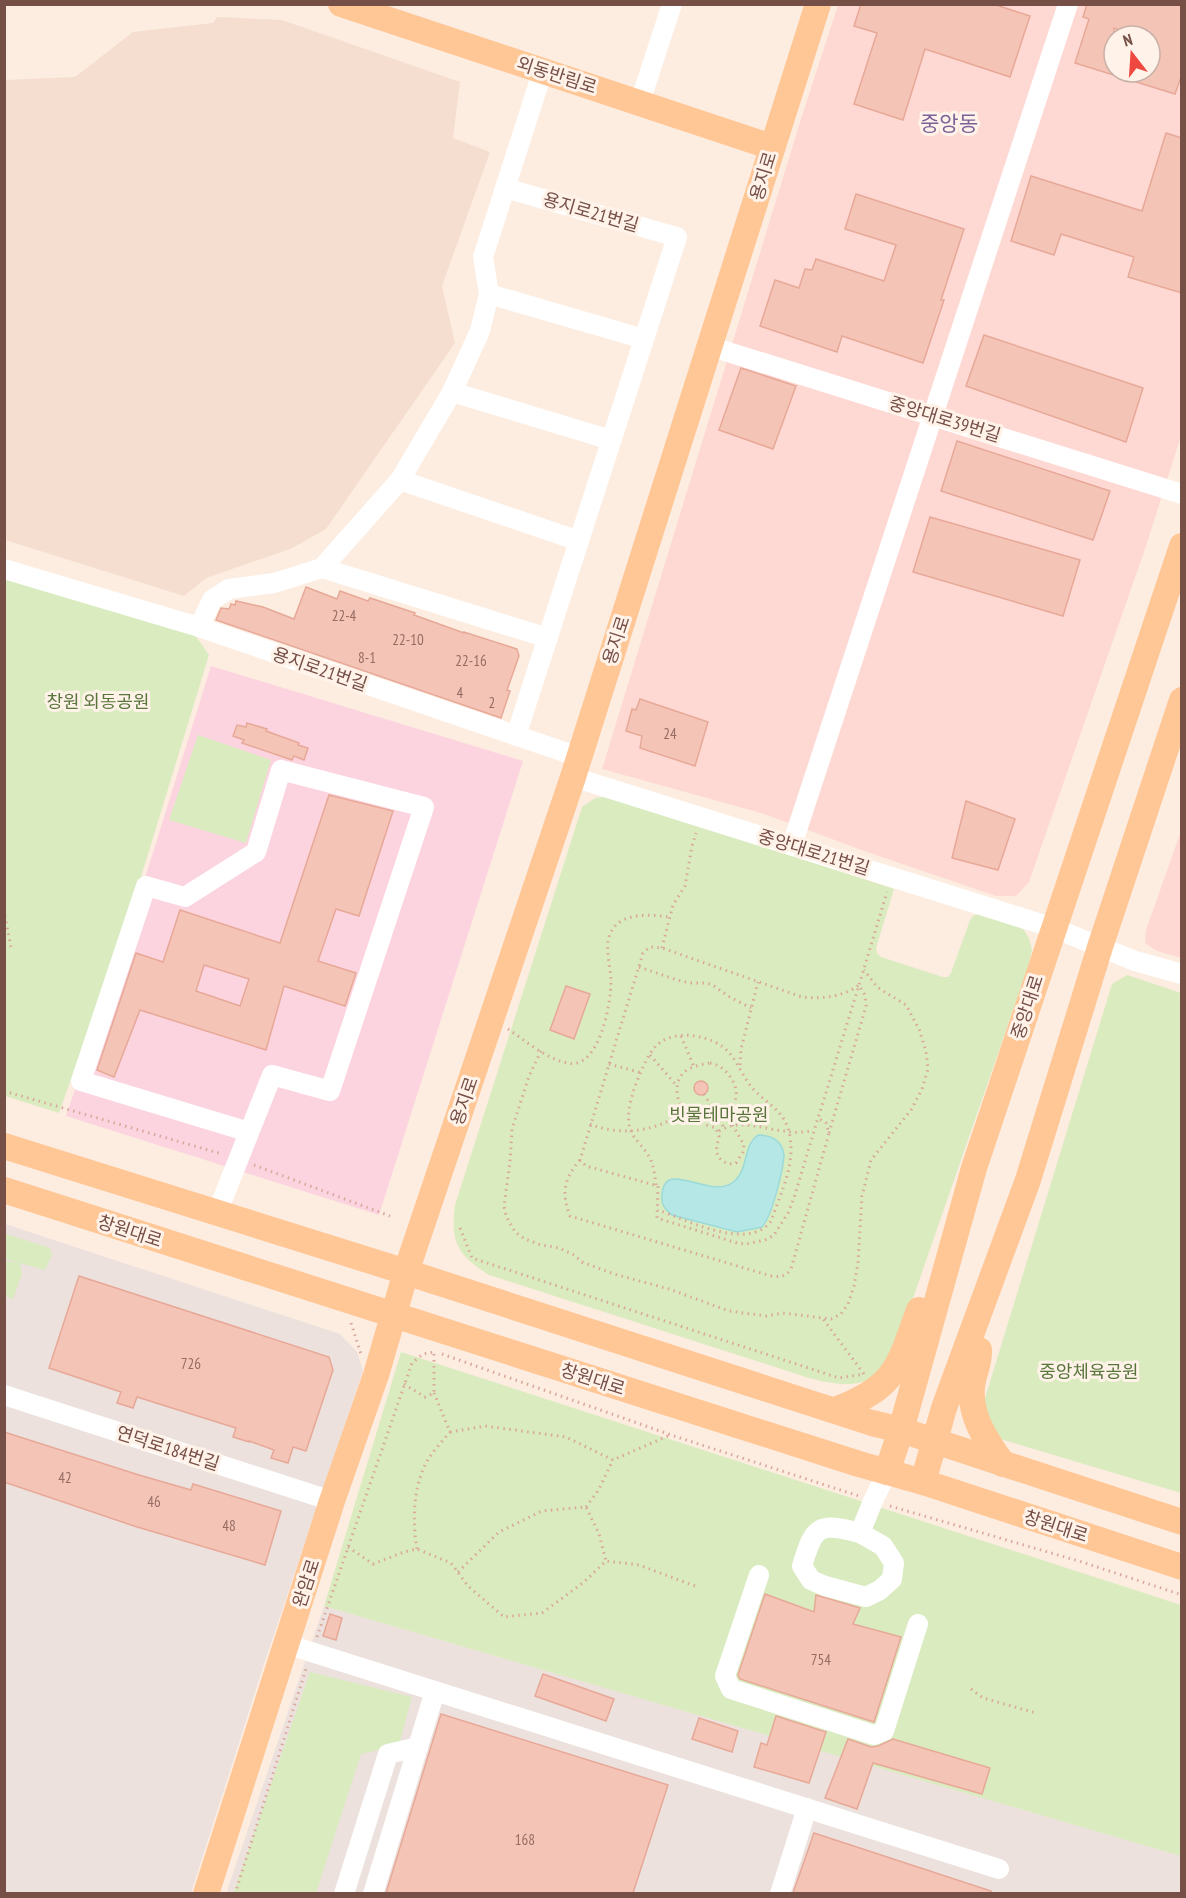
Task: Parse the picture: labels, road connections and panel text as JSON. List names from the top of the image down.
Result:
{
  "streets": {
    "main road": [
      "외동반림로",
      "용지로",
      "중앙대로",
      "창원대로",
      "완암로"
    ],
    "street": [
      "용지로21번길",
      "중앙대로39번길",
      "중앙대로21번길",
      "연덕로184번길"
    ]
  },
  "crossings": [
    ["외동반림로", "용지로"],
    ["용지로", "용지로21번길"],
    ["용지로", "중앙대로39번길"],
    ["용지로", "중앙대로21번길"],
    ["용지로", "완암로"],
    ["용지로21번길", "중앙대로21번길"],
    ["중앙대로21번길", "중앙대로"],
    ["중앙대로", "창원대로"],
    ["창원대로", "완암로"],
    ["연덕로184번길", "완암로"]
  ],
  "districts": ["중앙동"],
  "parks": ["창원 외동공원", "빗물테마공원", "중앙체육공원"],
  "house_numbers": [
    "22-4",
    "22-10",
    "8-1",
    "22-16",
    "4",
    "2",
    "24",
    "726",
    "42",
    "46",
    "48",
    "754",
    "168"
  ],
  "north": "top"
}
